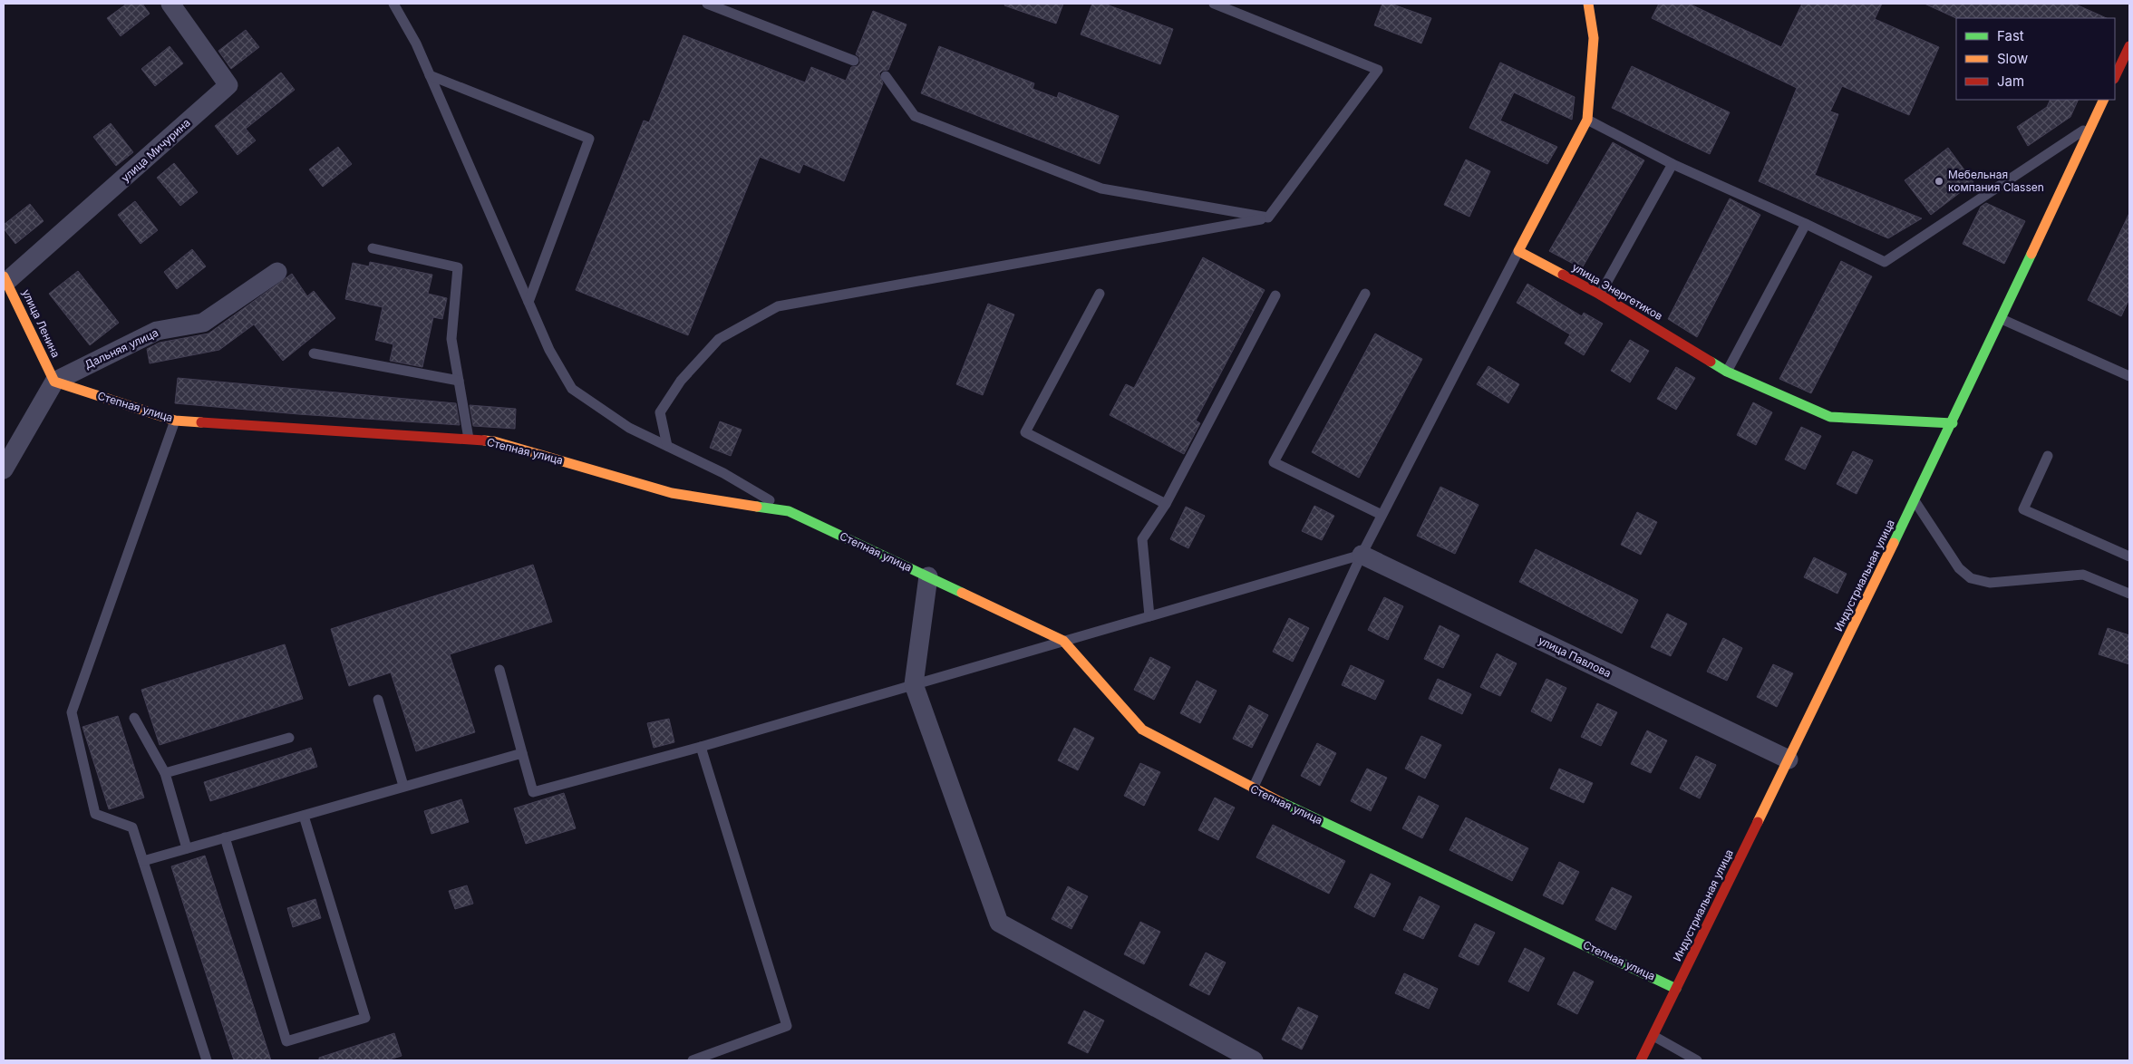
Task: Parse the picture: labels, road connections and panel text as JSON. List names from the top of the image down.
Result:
{
  "streets": {
    "street": [
      "улица Мичурина",
      "улица Энергетиков",
      "улица Ленина",
      "Дальняя улица",
      "Степная улица",
      "Индустриальная улица",
      "улица Павлова"
    ]
  },
  "crossings": [
    ["улица Мичурина", "улица Ленина"],
    ["улица Энергетиков", "Индустриальная улица"],
    ["улица Ленина", "Дальняя улица"],
    ["улица Ленина", "Степная улица"],
    ["Дальняя улица", "Степная улица"],
    ["Степная улица", "Индустриальная улица"],
    ["Индустриальная улица", "улица Павлова"]
  ],
  "places": ["Мебельная компания Сlassen"],
  "legend": ["Fast", "Slow", "Jam"]
}
